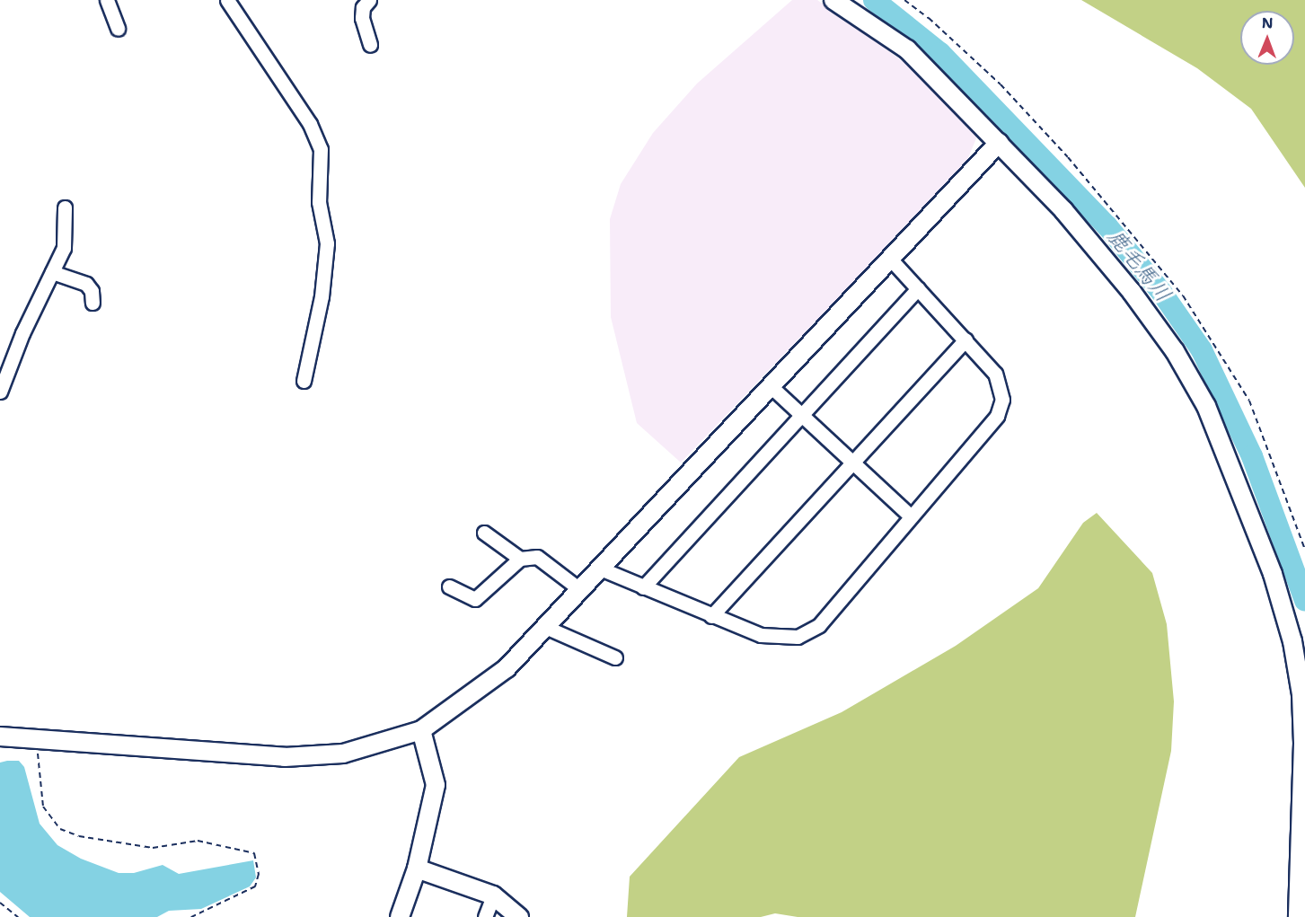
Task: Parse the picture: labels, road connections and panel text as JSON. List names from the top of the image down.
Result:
{
  "water": ["鹿毛馬川"],
  "north": "top"
}
